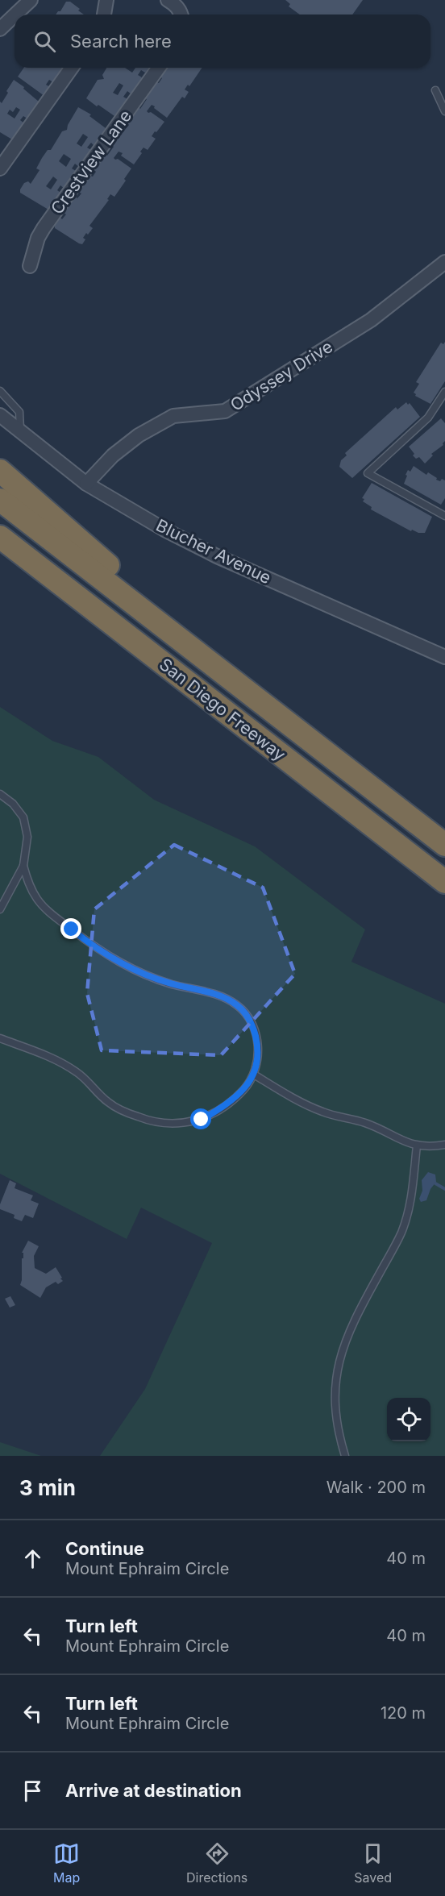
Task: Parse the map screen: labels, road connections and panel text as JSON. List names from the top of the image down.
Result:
{
  "streets": {
    "highway": ["San Diego Freeway"],
    "street": ["Crestview Lane", "Odyssey Drive", "Blucher Avenue"]
  },
  "crossings": [
    ["Odyssey Drive", "Blucher Avenue"]
  ],
  "page": {
    "search": "Search here",
    "heading": ["3 min", "Walk · 200 m"],
    "list": [
      ["Continue", "Mount Ephraim Circle", "40 m"],
      ["Turn left", "Mount Ephraim Circle", "40 m"],
      ["Turn left", "Mount Ephraim Circle", "120 m"],
      "Arrive at destination"
    ],
    "nav": ["Map", "Directions", "Saved"]
  }
}
